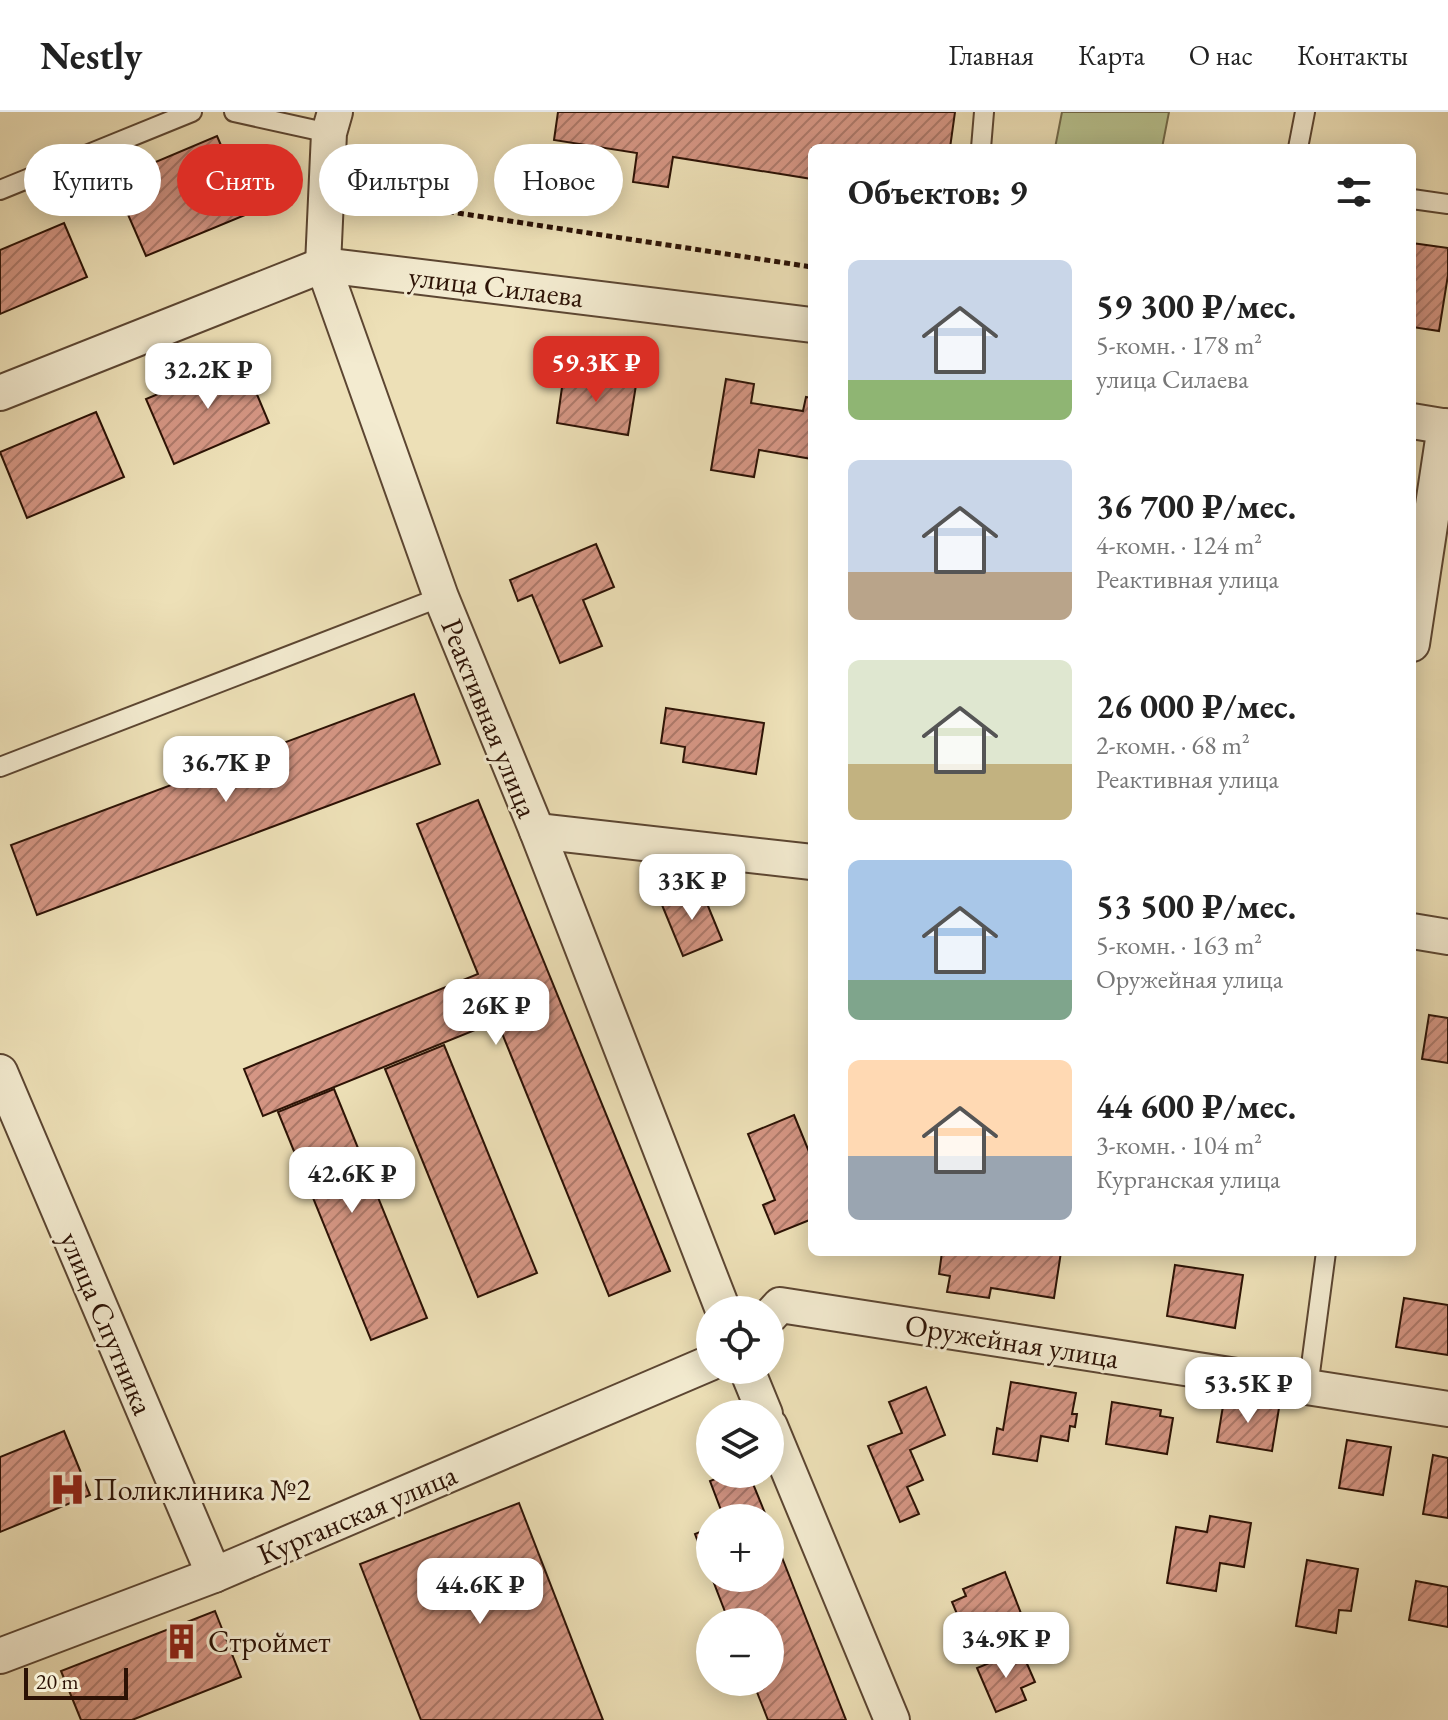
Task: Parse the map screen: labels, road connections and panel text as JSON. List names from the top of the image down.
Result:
{
  "streets": {
    "street": [
      "улица Силаева",
      "Реактивная улица",
      "улица Спутника",
      "Оружейная улица",
      "Курганская улица"
    ]
  },
  "crossings": [
    ["улица Силаева", "Реактивная улица"],
    ["улица Спутника", "Курганская улица"]
  ],
  "places": {
    "hospital": ["Поликлиника №2"],
    "building": ["Строймет"]
  },
  "scale_bar": "20 m",
  "page": {
    "header": "Nestly",
    "nav": [
      "Главная",
      "Карта",
      "О нас",
      "Контакты"
    ],
    "chip": [
      "Купить",
      "Снять",
      "Фильтры",
      "Новое"
    ],
    "heading": "Объектов: 9",
    "list": [
      {
        "name": "59 300 ₽/мес.",
        "note": "5-комн. · 178 m² · улица Силаева"
      },
      {
        "name": "36 700 ₽/мес.",
        "note": "4-комн. · 124 m² · Реактивная улица"
      },
      {
        "name": "26 000 ₽/мес.",
        "note": "2-комн. · 68 m² · Реактивная улица"
      },
      {
        "name": "53 500 ₽/мес.",
        "note": "5-комн. · 163 m² · Оружейная улица"
      },
      {
        "name": "44 600 ₽/мес.",
        "note": "3-комн. · 104 m² · Курганская улица"
      }
    ],
    "price": [
      "59.3K ₽",
      "32.2K ₽",
      "36.7K ₽",
      "33K ₽",
      "26K ₽",
      "42.6K ₽",
      "53.5K ₽",
      "44.6K ₽",
      "34.9K ₽"
    ],
    "map_buttons": ["+", "−"],
    "scale": "20 m"
  }
}
